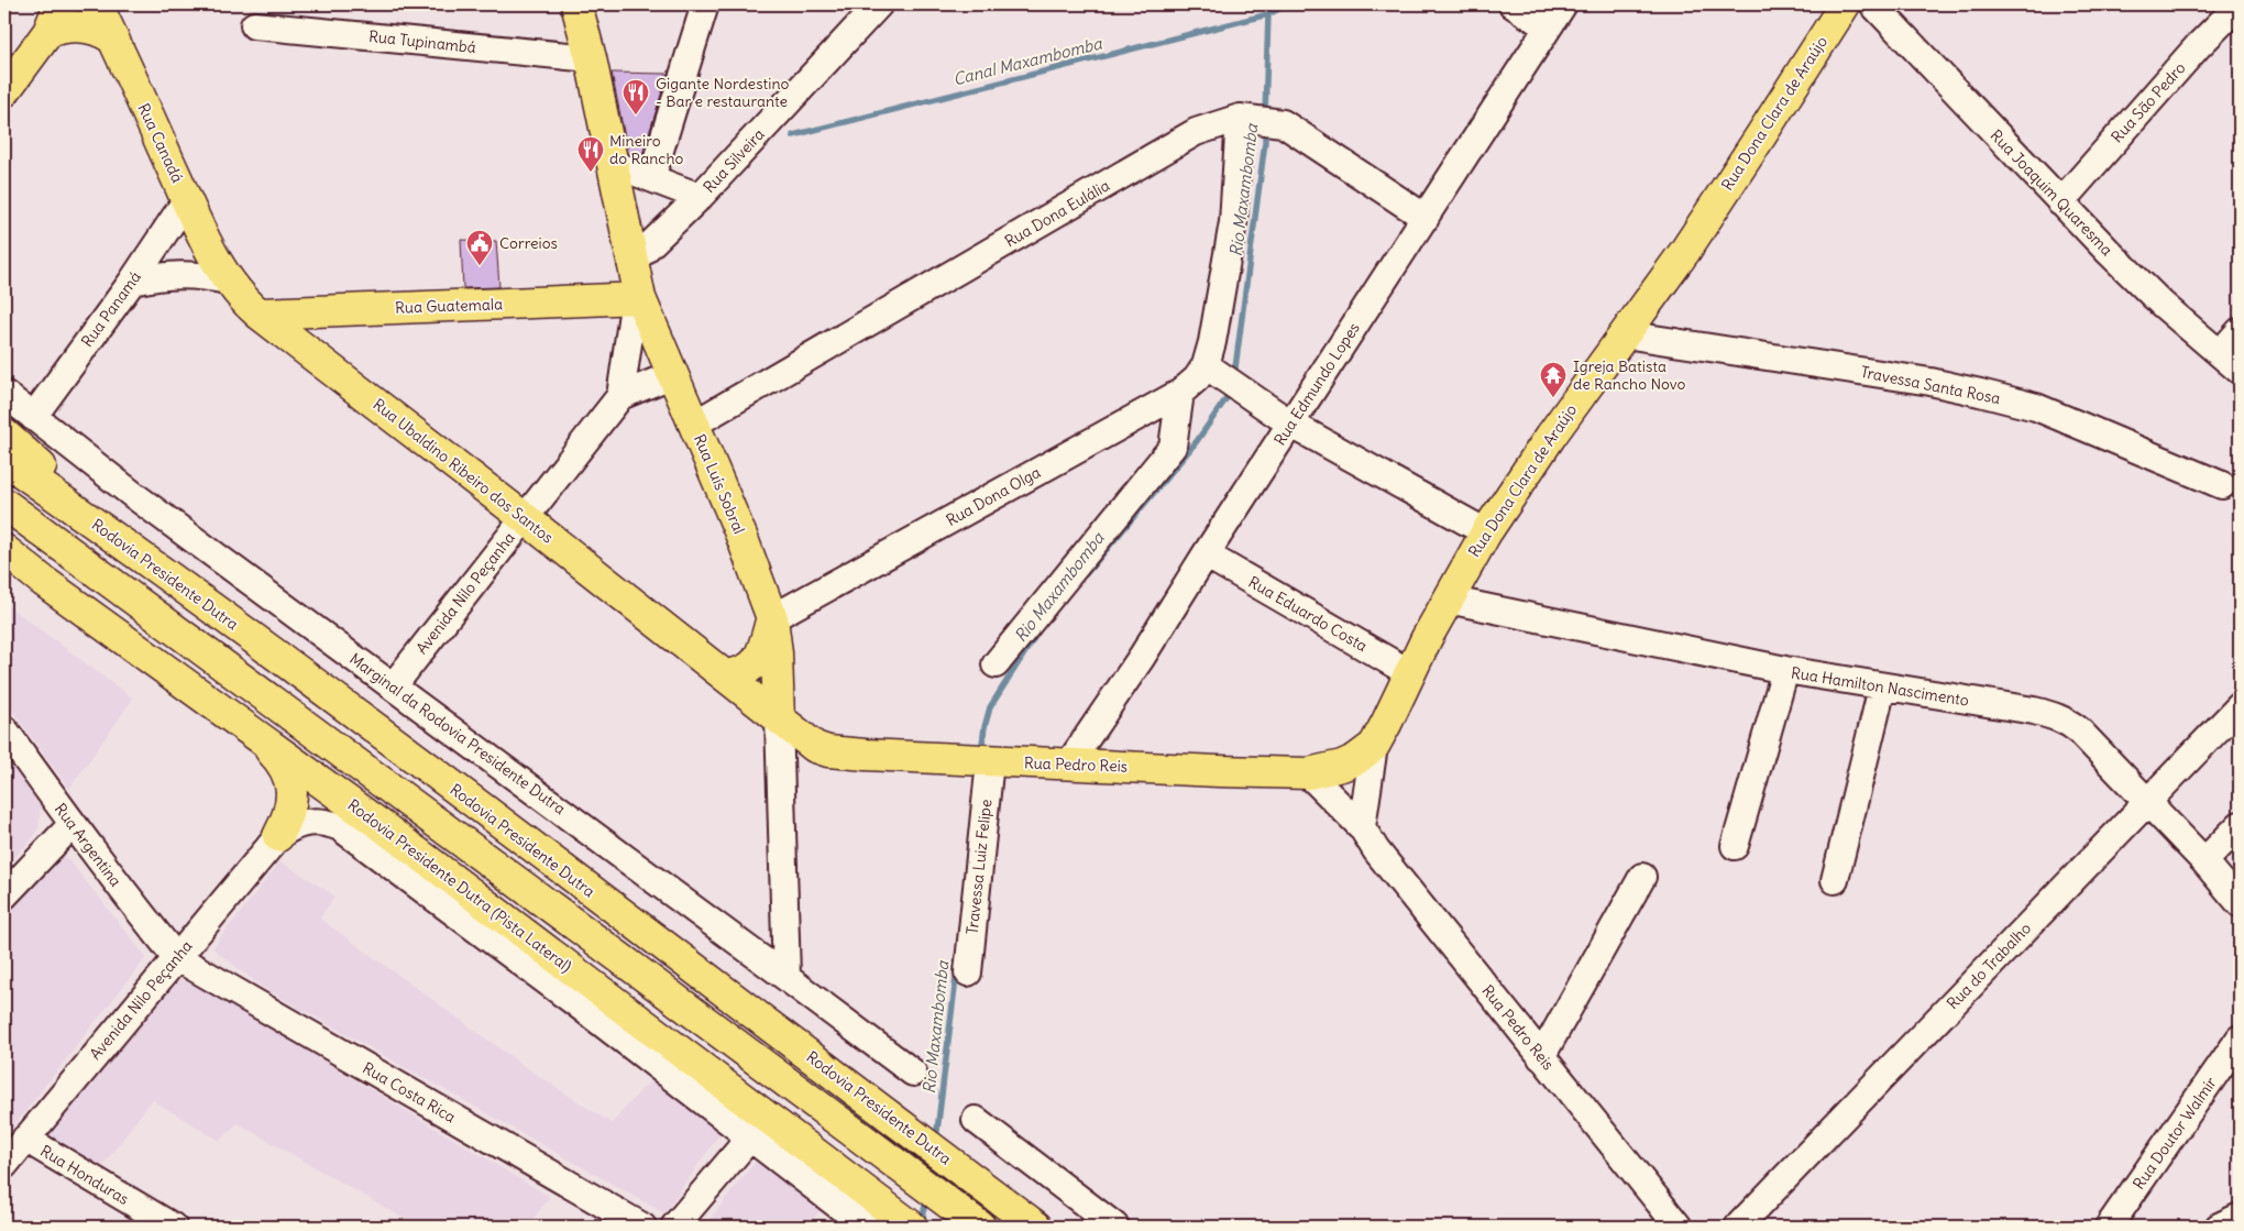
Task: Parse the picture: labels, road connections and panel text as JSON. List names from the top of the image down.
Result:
{
  "streets": {
    "main road": [
      "Rua Dona Clara de Araújo",
      "Rua Canadá",
      "Rua Guatemala",
      "Rua Ubaldino Ribeiro dos Santos",
      "Rua Luís Sobral",
      "Rodovia Presidente Dutra",
      "Rua Pedro Reis",
      "Rodovia Presidente Dutra (Pista Lateral)"
    ],
    "street": [
      "Rua Tupinambá",
      "Rua São Pedro",
      "Rua Silveira",
      "Rua Joaquim Quaresma",
      "Rua Dona Eulália",
      "Rua Panamá",
      "Rua Edmundo Lopes",
      "Travessa Santa Rosa",
      "Rua Dona Olga",
      "Avenida Nilo Peçanha",
      "Rua Eduardo Costa",
      "Rua Hamilton Nascimento",
      "Marginal da Rodovia Presidente Dutra",
      "Rua Argentina",
      "Travessa Luiz Felipe",
      "Rua do Trabalho",
      "Rua Costa Rica",
      "Rua Doutor Walmir",
      "Rua Honduras"
    ]
  },
  "crossings": [
    ["Rua Tupinambá", "Rua Luís Sobral"],
    ["Rua São Pedro", "Rua Joaquim Quaresma"],
    ["Rua Dona Clara de Araújo", "Travessa Santa Rosa"],
    ["Rua Dona Clara de Araújo", "Rua Eduardo Costa"],
    ["Rua Dona Clara de Araújo", "Rua Hamilton Nascimento"],
    ["Rua Canadá", "Rua Panamá"],
    ["Rua Canadá", "Rua Ubaldino Ribeiro dos Santos"],
    ["Rua Silveira", "Rua Luís Sobral"],
    ["Rua Dona Eulália", "Rua Edmundo Lopes"],
    ["Rua Dona Eulália", "Rua Luís Sobral"],
    ["Rua Dona Eulália", "Rua Dona Olga"],
    ["Rua Guatemala", "Rua Ubaldino Ribeiro dos Santos"],
    ["Rua Guatemala", "Rua Luís Sobral"],
    ["Rua Guatemala", "Avenida Nilo Peçanha"],
    ["Rua Panamá", "Marginal da Rodovia Presidente Dutra"],
    ["Rua Edmundo Lopes", "Rua Eduardo Costa"],
    ["Rua Edmundo Lopes", "Rua Pedro Reis"],
    ["Rua Ubaldino Ribeiro dos Santos", "Rua Luís Sobral"],
    ["Rua Ubaldino Ribeiro dos Santos", "Avenida Nilo Peçanha"],
    ["Rua Ubaldino Ribeiro dos Santos", "Rua Pedro Reis"],
    ["Rua Luís Sobral", "Rua Dona Olga"],
    ["Rua Luís Sobral", "Avenida Nilo Peçanha"],
    ["Rua Luís Sobral", "Marginal da Rodovia Presidente Dutra"],
    ["Rua Luís Sobral", "Rua Pedro Reis"],
    ["Avenida Nilo Peçanha", "Marginal da Rodovia Presidente Dutra"],
    ["Avenida Nilo Peçanha", "Rua Argentina"],
    ["Avenida Nilo Peçanha", "Rua Costa Rica"],
    ["Avenida Nilo Peçanha", "Rua Honduras"],
    ["Rua Hamilton Nascimento", "Rua do Trabalho"],
    ["Rua Pedro Reis", "Travessa Luiz Felipe"],
    ["Rua Argentina", "Rua Costa Rica"]
  ],
  "water": ["Canal Maxambomba", "Rio Maxambomba"],
  "places": {
    "restaurant": ["Gigante Nordestino - Bar e restaurante", "Mineiro do Rancho"],
    "public building": ["Correios"],
    "temple": ["Igreja Batista de Rancho Novo"]
  }
}
